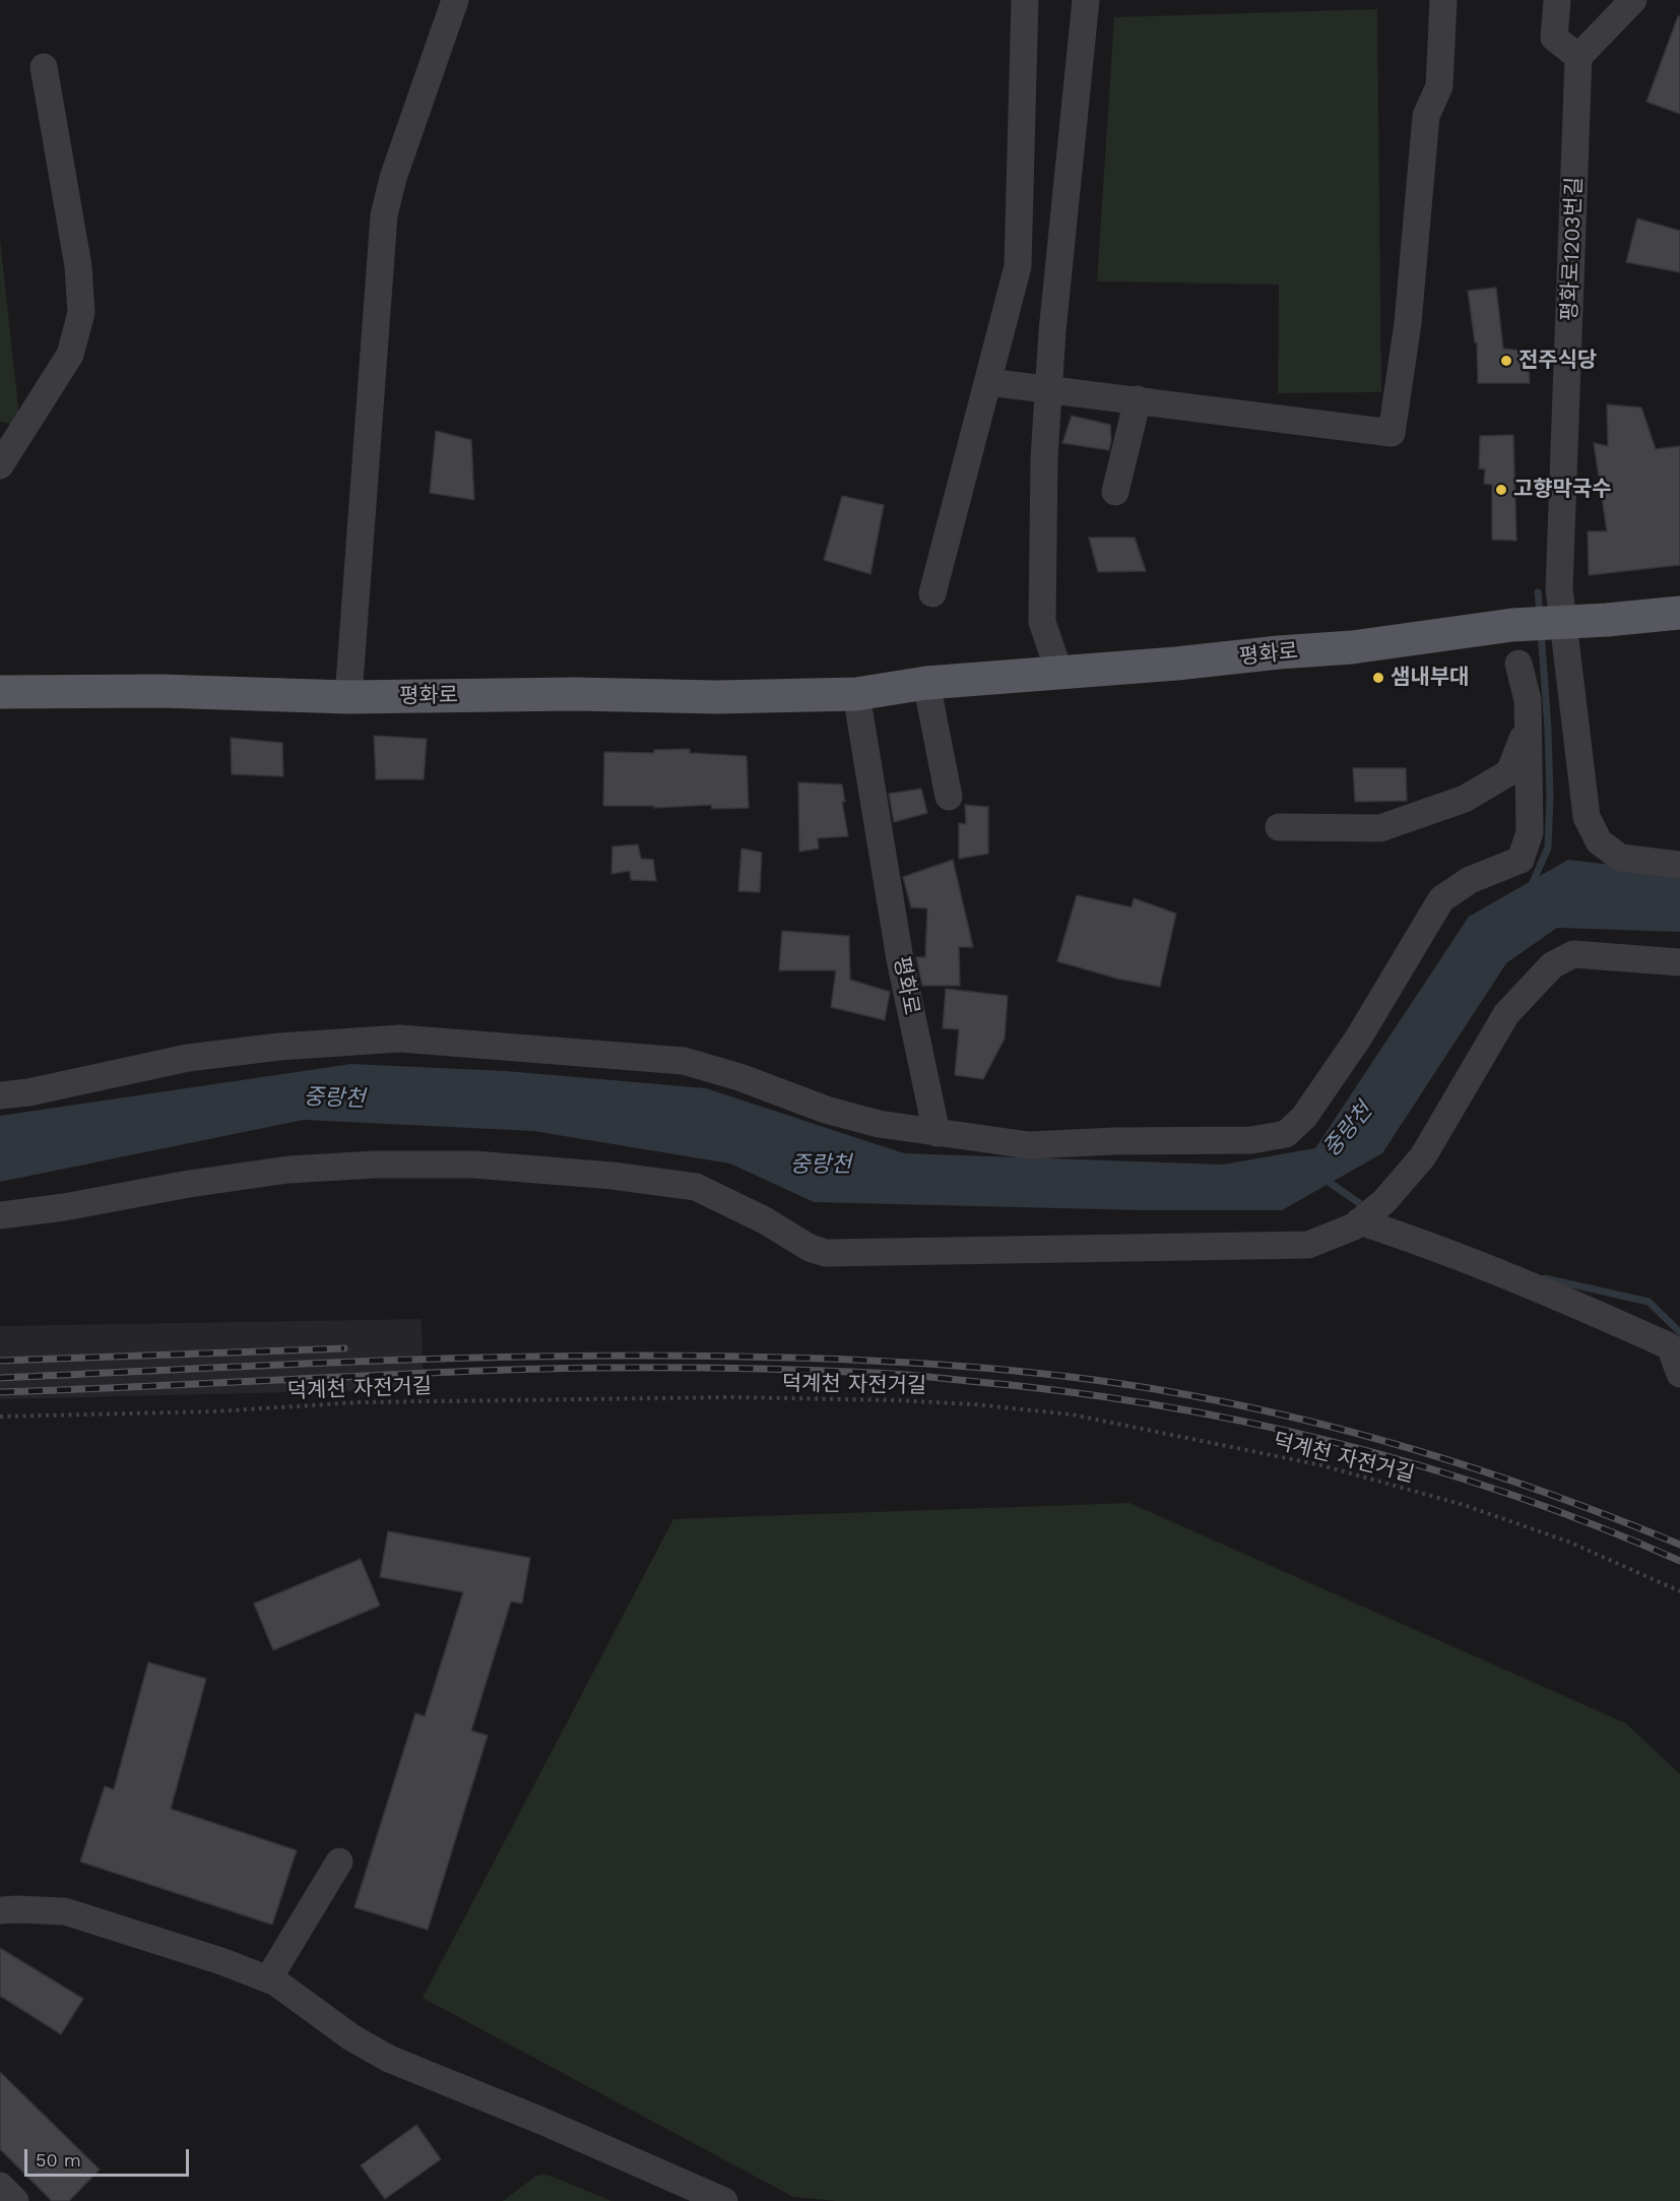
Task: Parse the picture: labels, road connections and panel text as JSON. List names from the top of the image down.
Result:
{
  "streets": {
    "main road": ["평화로"],
    "street": ["평화로1203번길"],
    "path": ["덕계천 자전거길"]
  },
  "crossings": [
    ["평화로1203번길", "평화로"]
  ],
  "water": ["중랑천"],
  "places": ["전주식당", "고향막국수", "샘내부대"],
  "scale_bar": "50 m"
}
